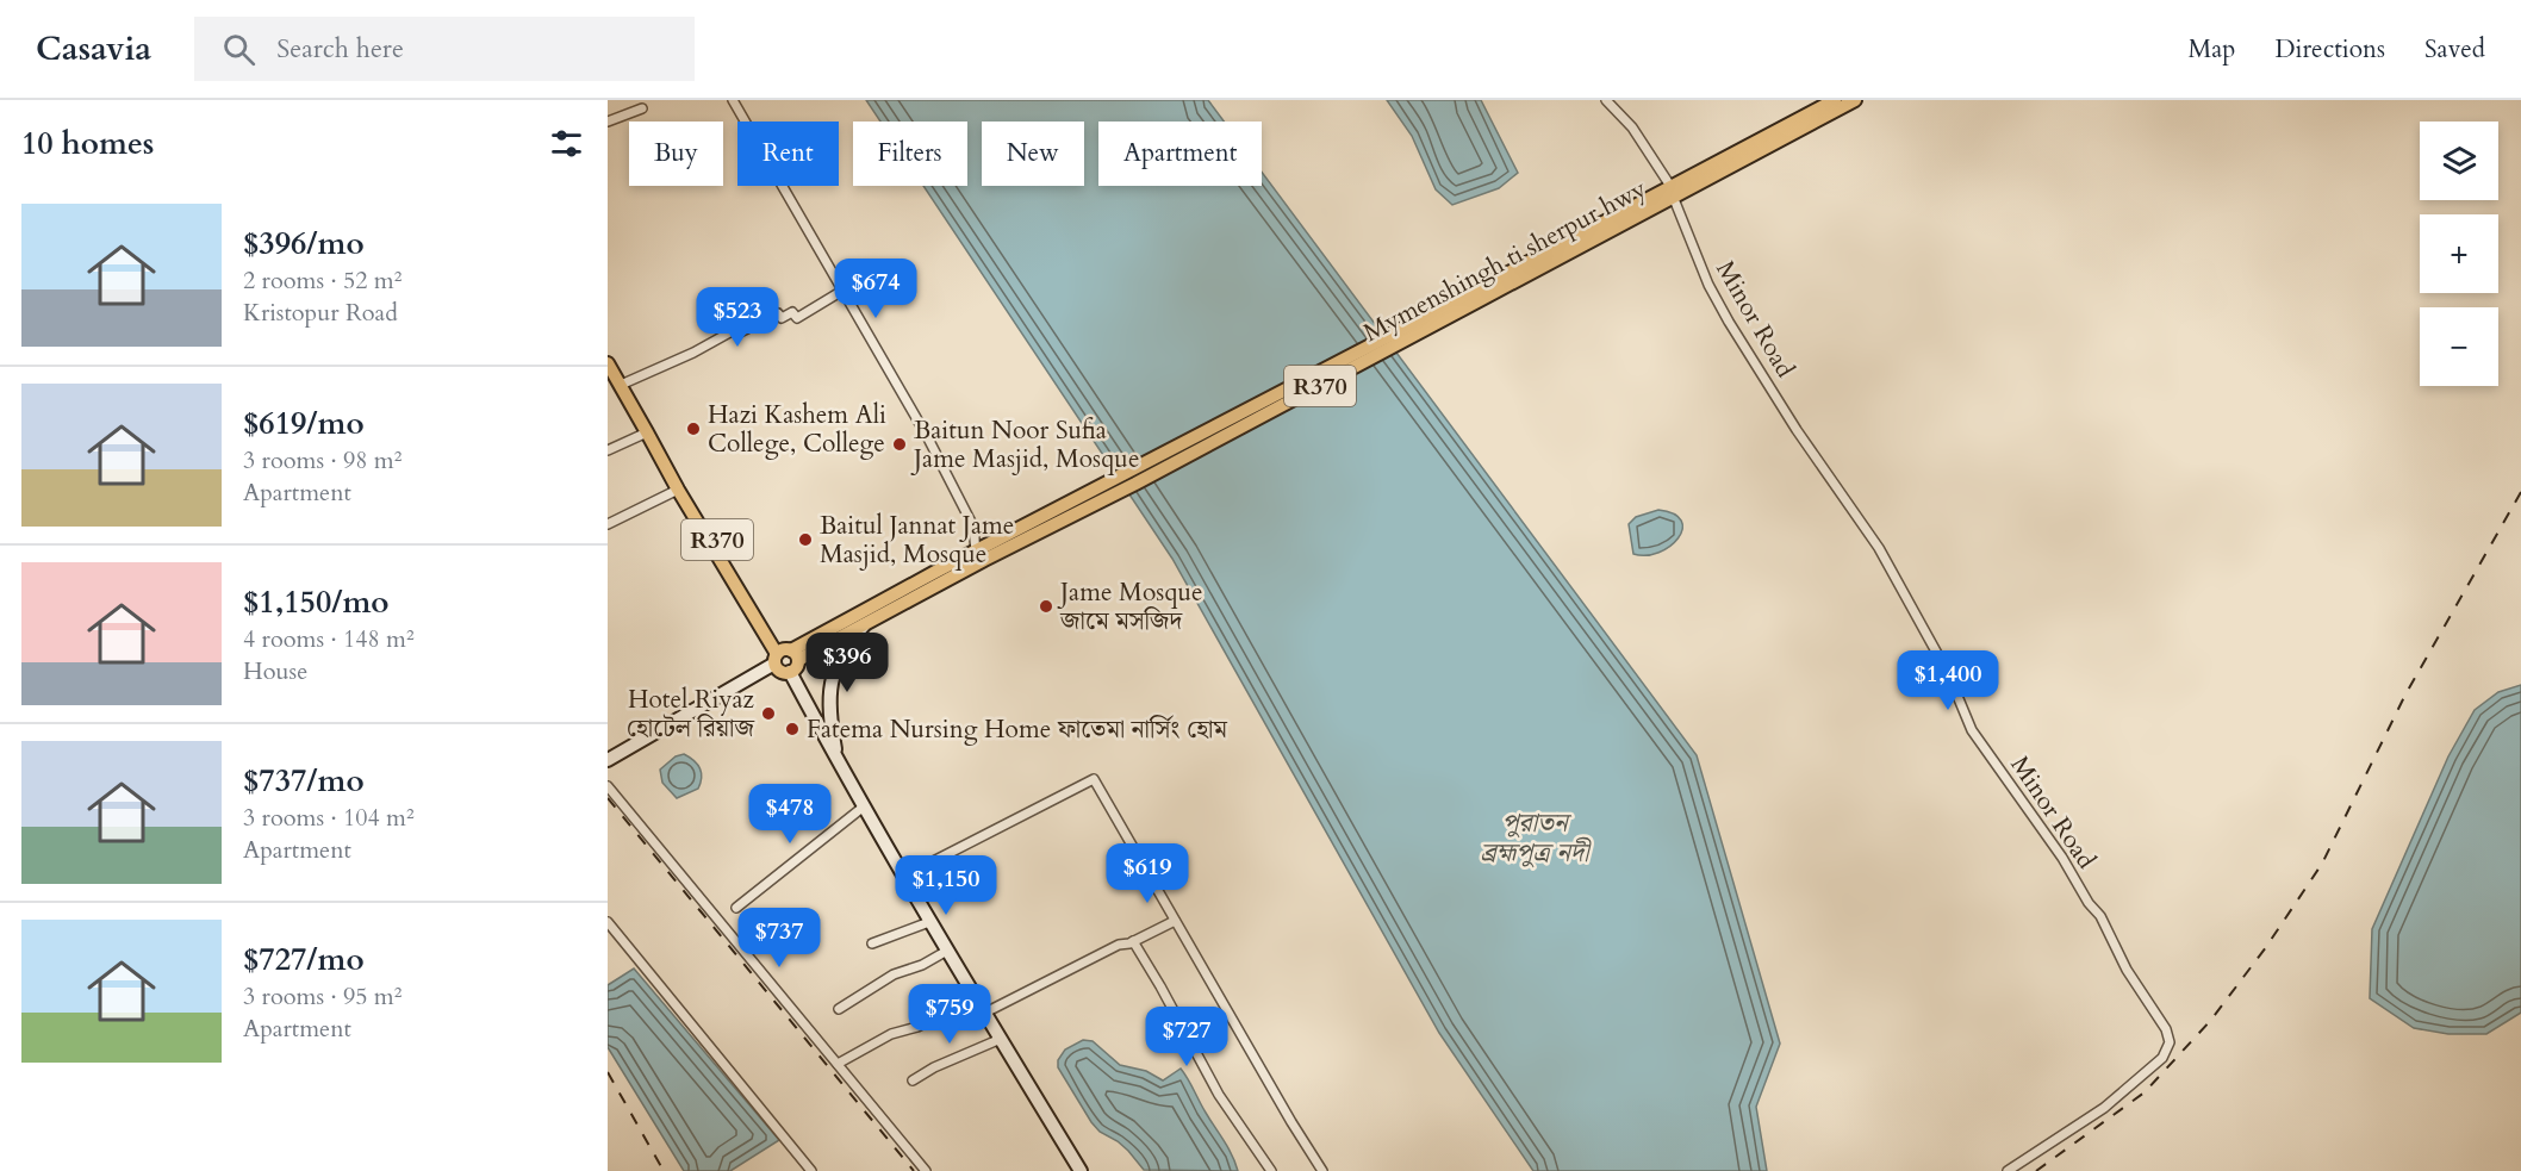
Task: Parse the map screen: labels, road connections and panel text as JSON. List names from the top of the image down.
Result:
{
  "streets": {
    "main road": ["Mymenshingh ti sherpur hwy", "R370"],
    "street": ["Minor Road"]
  },
  "crossings": [
    ["Mymenshingh ti sherpur hwy", "Minor Road"]
  ],
  "water": ["পুরাতন ব্রহ্মপুত্র নদী"],
  "places": [
    "Hazi Kashem Ali College, College",
    "Baitun Noor Sufia Jame Masjid, Mosque",
    "Baitul Jannat Jame Masjid, Mosque",
    "Jame Mosque জামে মসজিদ",
    "Hotel Riyaz হোটেল রিয়াজ",
    "Fatema Nursing Home ফাতেমা নার্সিং হোম"
  ],
  "page": {
    "header": "Casavia",
    "search": "Search here",
    "nav": ["Map", "Directions", "Saved"],
    "heading": "10 homes",
    "map_buttons": ["+", "−"],
    "chip": [
      "Buy",
      "Rent",
      "Filters",
      "New",
      "Apartment"
    ],
    "list": [
      {
        "name": "$396/mo",
        "note": "2 rooms · 52 m² · Kristopur Road"
      },
      {
        "name": "$619/mo",
        "note": "3 rooms · 98 m² · Apartment"
      },
      {
        "name": "$1,150/mo",
        "note": "4 rooms · 148 m² · House"
      },
      {
        "name": "$737/mo",
        "note": "3 rooms · 104 m² · Apartment"
      },
      {
        "name": "$727/mo",
        "note": "3 rooms · 95 m² · Apartment"
      }
    ],
    "price": [
      "$674",
      "$523",
      "$396",
      "$1,400",
      "$478",
      "$619",
      "$1,150",
      "$737",
      "$759",
      "$727"
    ]
  }
}
